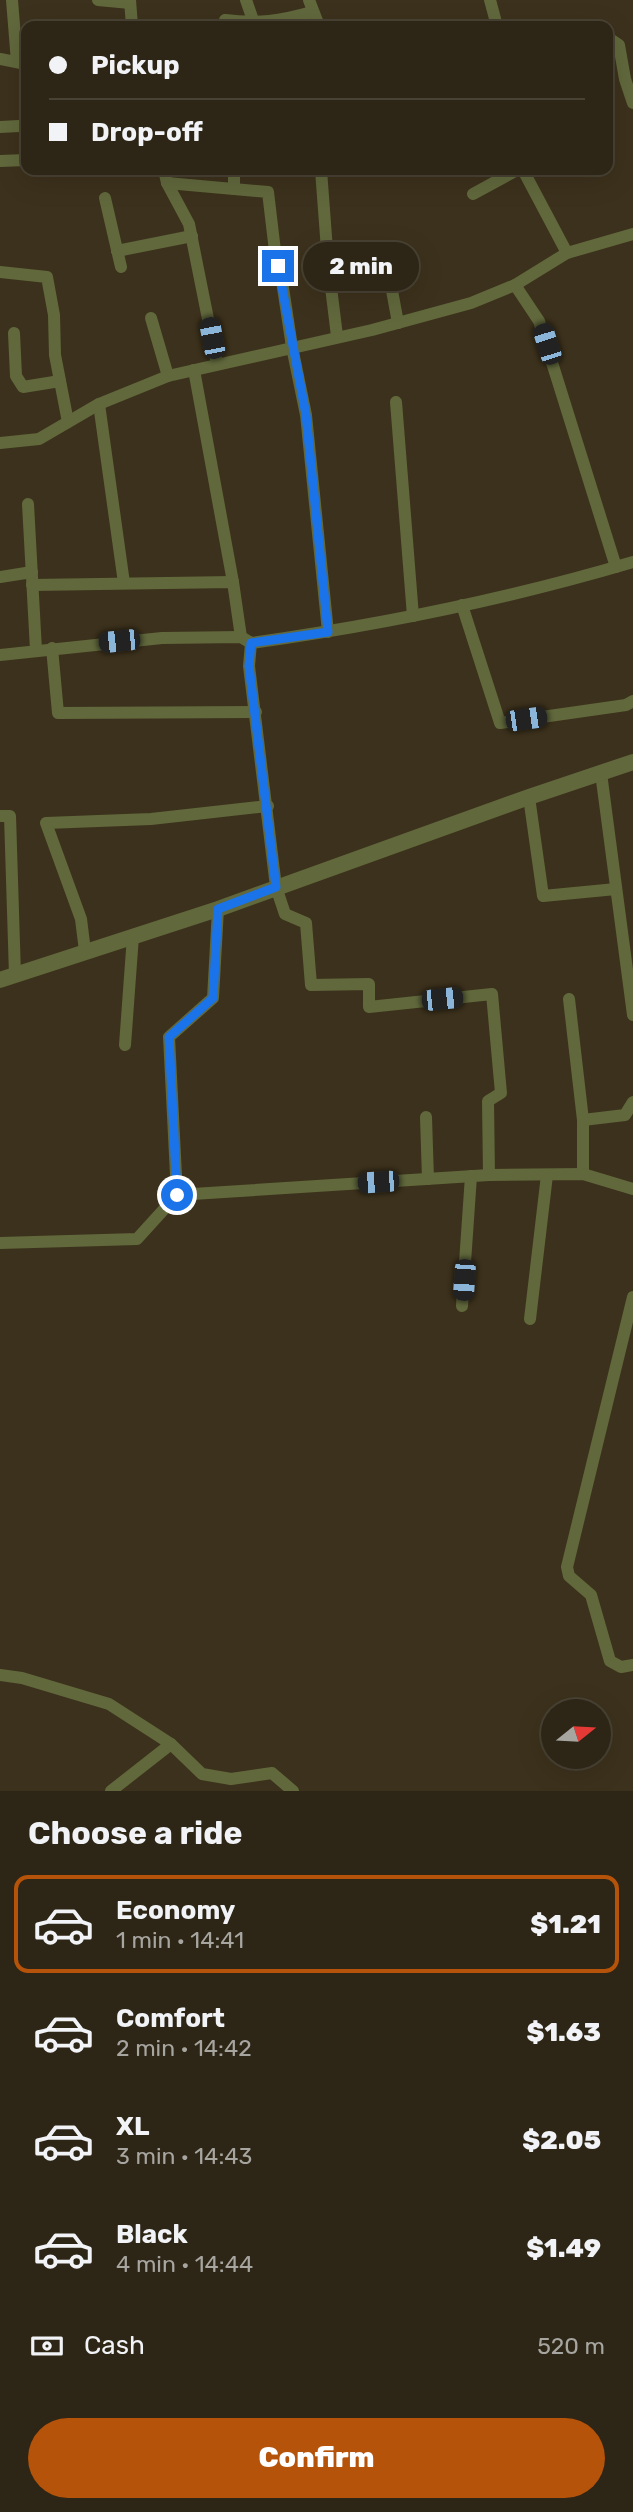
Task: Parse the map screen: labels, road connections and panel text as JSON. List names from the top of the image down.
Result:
{
  "north": "right",
  "page": {
    "banner": ["Pickup", "Drop-off"],
    "bubble": "2 min",
    "heading": "Choose a ride",
    "list": [
      {
        "name": "Economy",
        "note": "1 min · 14:41",
        "value": "$1.21"
      },
      {
        "name": "Comfort",
        "note": "2 min · 14:42",
        "value": "$1.63"
      },
      {
        "name": "XL",
        "note": "3 min · 14:43",
        "value": "$2.05"
      },
      {
        "name": "Black",
        "note": "4 min · 14:44",
        "value": "$1.49"
      }
    ],
    "pay": ["Cash", "520 m"],
    "buttons": "Confirm"
  }
}
